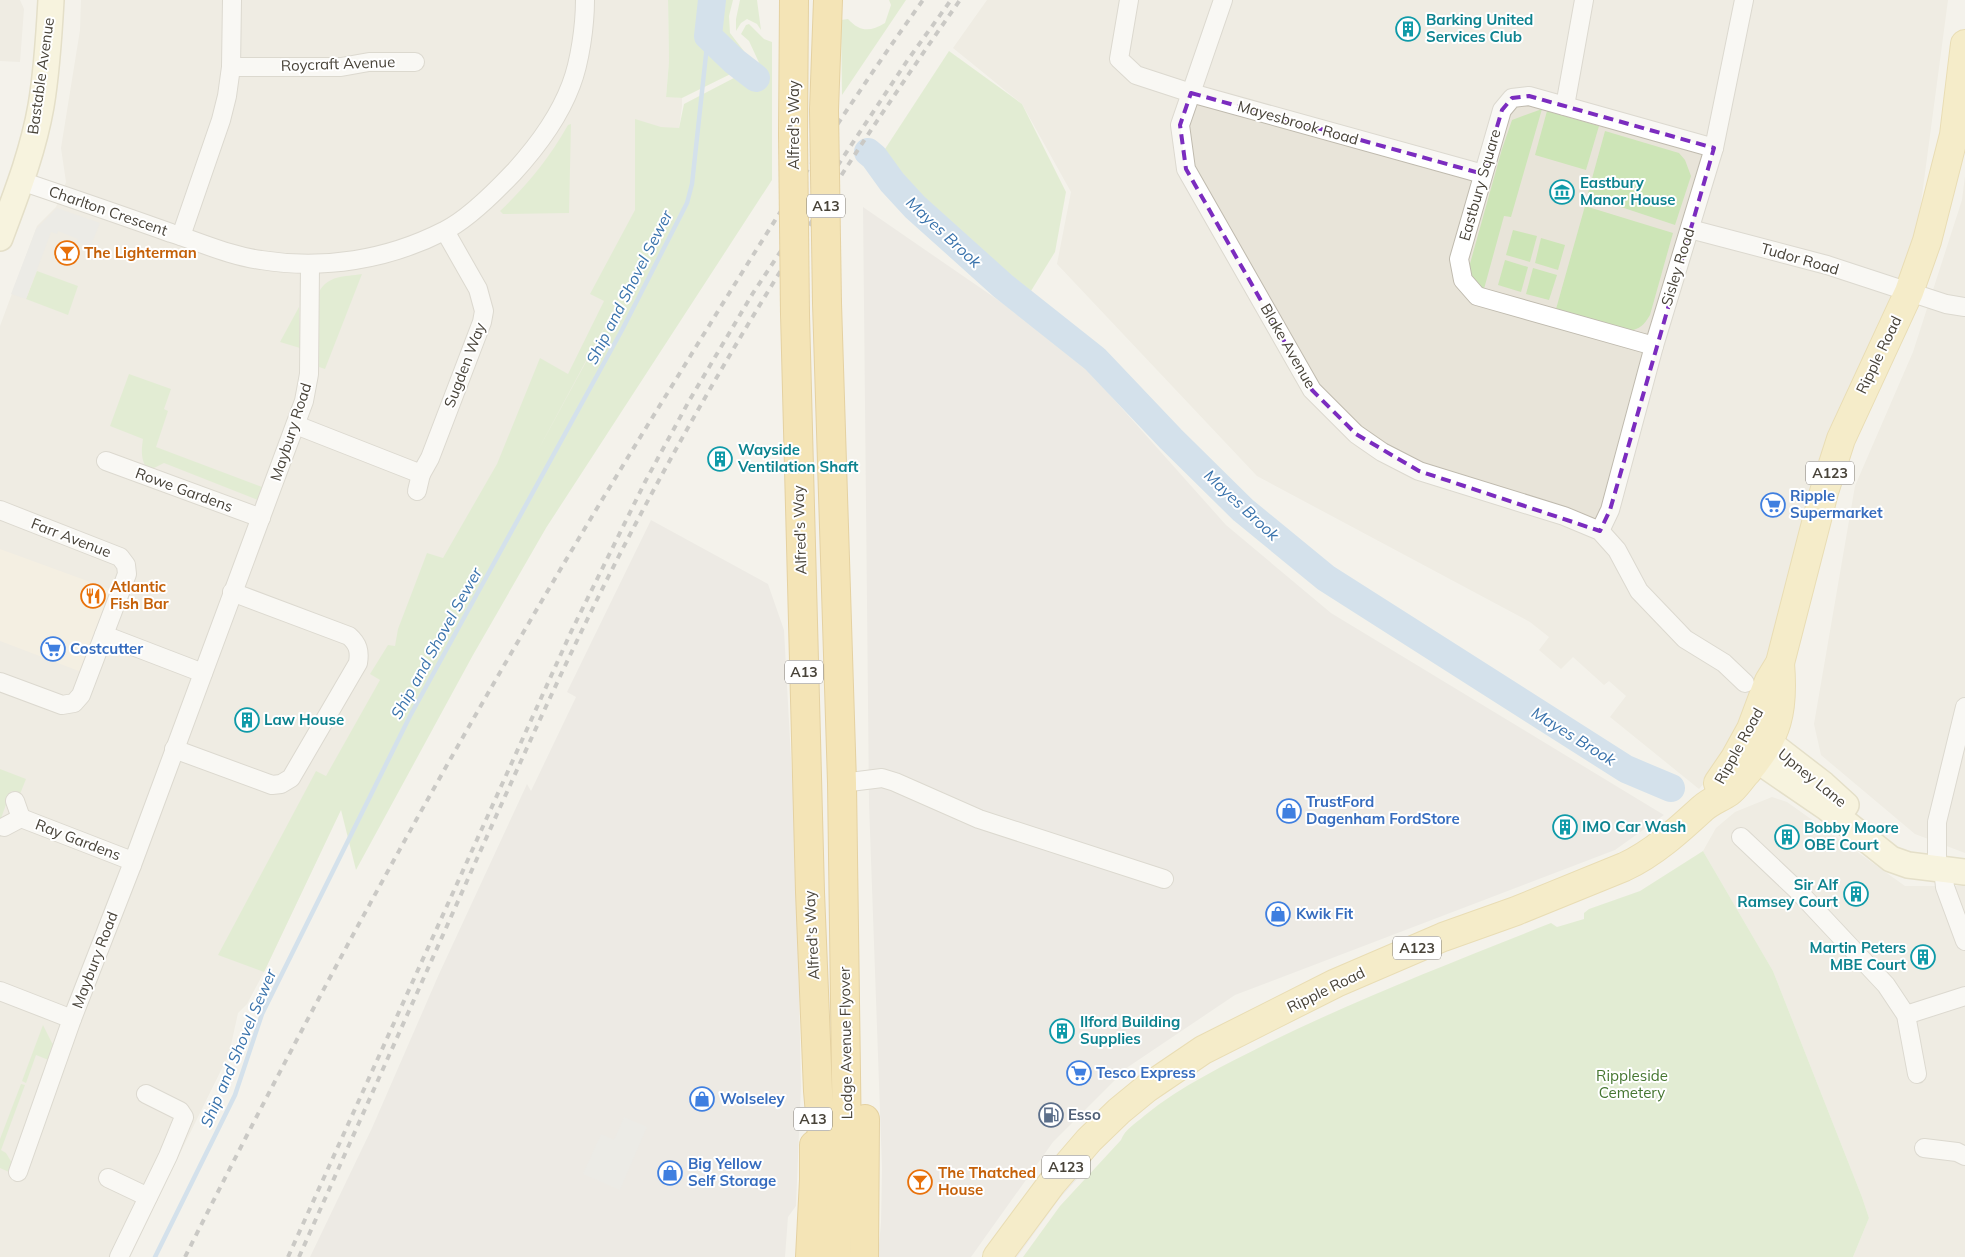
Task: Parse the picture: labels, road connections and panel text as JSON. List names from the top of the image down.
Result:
{
  "streets": {
    "highway": ["Alfred's Way", "A13", "Lodge Avenue Flyover"],
    "main road": ["Ripple Road", "A123"],
    "street": [
      "Roycraft Avenue",
      "Bastable Avenue",
      "Mayesbrook Road",
      "Eastbury Square",
      "Charlton Crescent",
      "Tudor Road",
      "Sisley Road",
      "Blake Avenue",
      "Sugden Way",
      "Maybury Road",
      "Rowe Gardens",
      "Farr Avenue",
      "Upney Lane",
      "Ray Gardens"
    ]
  },
  "crossings": [
    ["Bastable Avenue", "Charlton Crescent"],
    ["Mayesbrook Road", "Eastbury Square"],
    ["Mayesbrook Road", "Blake Avenue"],
    ["Alfred's Way", "A13"],
    ["Alfred's Way", "Lodge Avenue Flyover"],
    ["Eastbury Square", "Sisley Road"],
    ["A13", "Lodge Avenue Flyover"],
    ["Charlton Crescent", "Sugden Way"],
    ["Charlton Crescent", "Maybury Road"],
    ["Tudor Road", "Sisley Road"],
    ["Tudor Road", "Ripple Road"],
    ["Sisley Road", "Blake Avenue"],
    ["Ripple Road", "Upney Lane"],
    ["Sugden Way", "Maybury Road"],
    ["Maybury Road", "Rowe Gardens"],
    ["Maybury Road", "Ray Gardens"]
  ],
  "water": ["Mayes Brook", "Ship and Shovel Sewer"],
  "parks": ["Rippleside Cemetery"],
  "places": {
    "building": [
      "Barking United Services Club",
      "Wayside Ventilation Shaft",
      "Law House",
      "IMO Car Wash",
      "Bobby Moore OBE Court",
      "Sir Alf Ramsey Court",
      "Martin Peters MBE Court",
      "Ilford Building Supplies"
    ],
    "museum": ["Eastbury Manor House"],
    "bar": ["The Lighterman", "The Thatched House"],
    "supermarket": ["Ripple Supermarket", "Costcutter", "Tesco Express"],
    "restaurant": ["Atlantic Fish Bar"],
    "shop": [
      "TrustFord Dagenham FordStore",
      "Kwik Fit",
      "Wolseley",
      "Big Yellow Self Storage"
    ],
    "fuel station": ["Esso"]
  }
}
